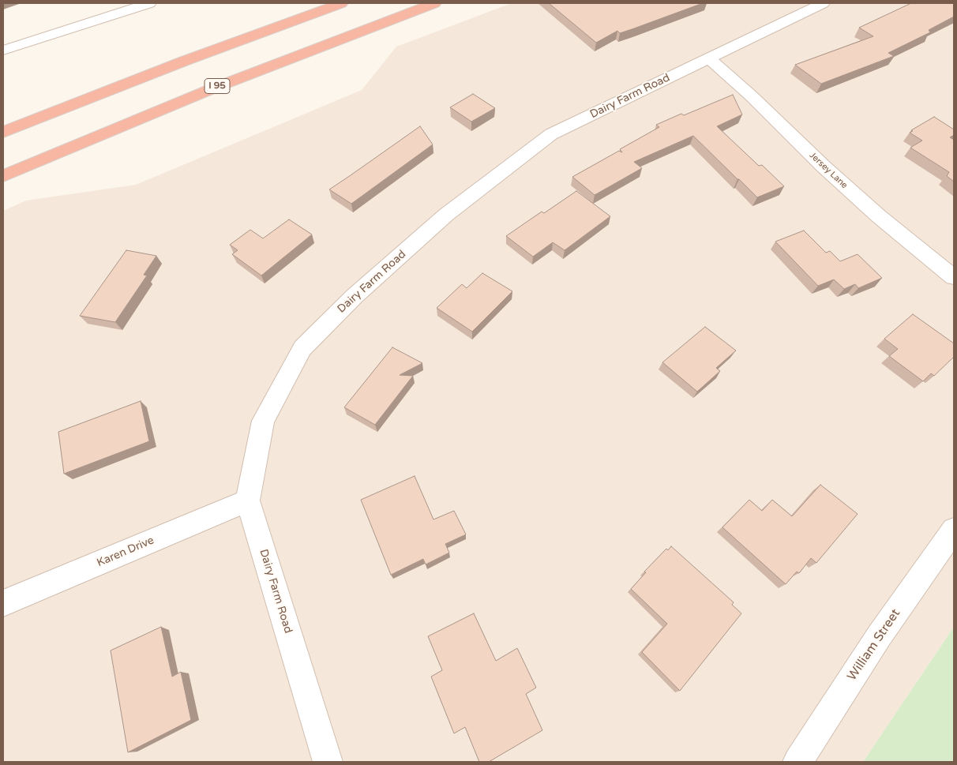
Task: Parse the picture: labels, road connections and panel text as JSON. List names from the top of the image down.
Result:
{
  "streets": {
    "highway": ["I 95"],
    "street": [
      "Dairy Farm Road",
      "Jersey Lane",
      "Karen Drive",
      "William Street"
    ]
  },
  "crossings": [
    ["Dairy Farm Road", "Jersey Lane"],
    ["Dairy Farm Road", "Karen Drive"]
  ]
}
